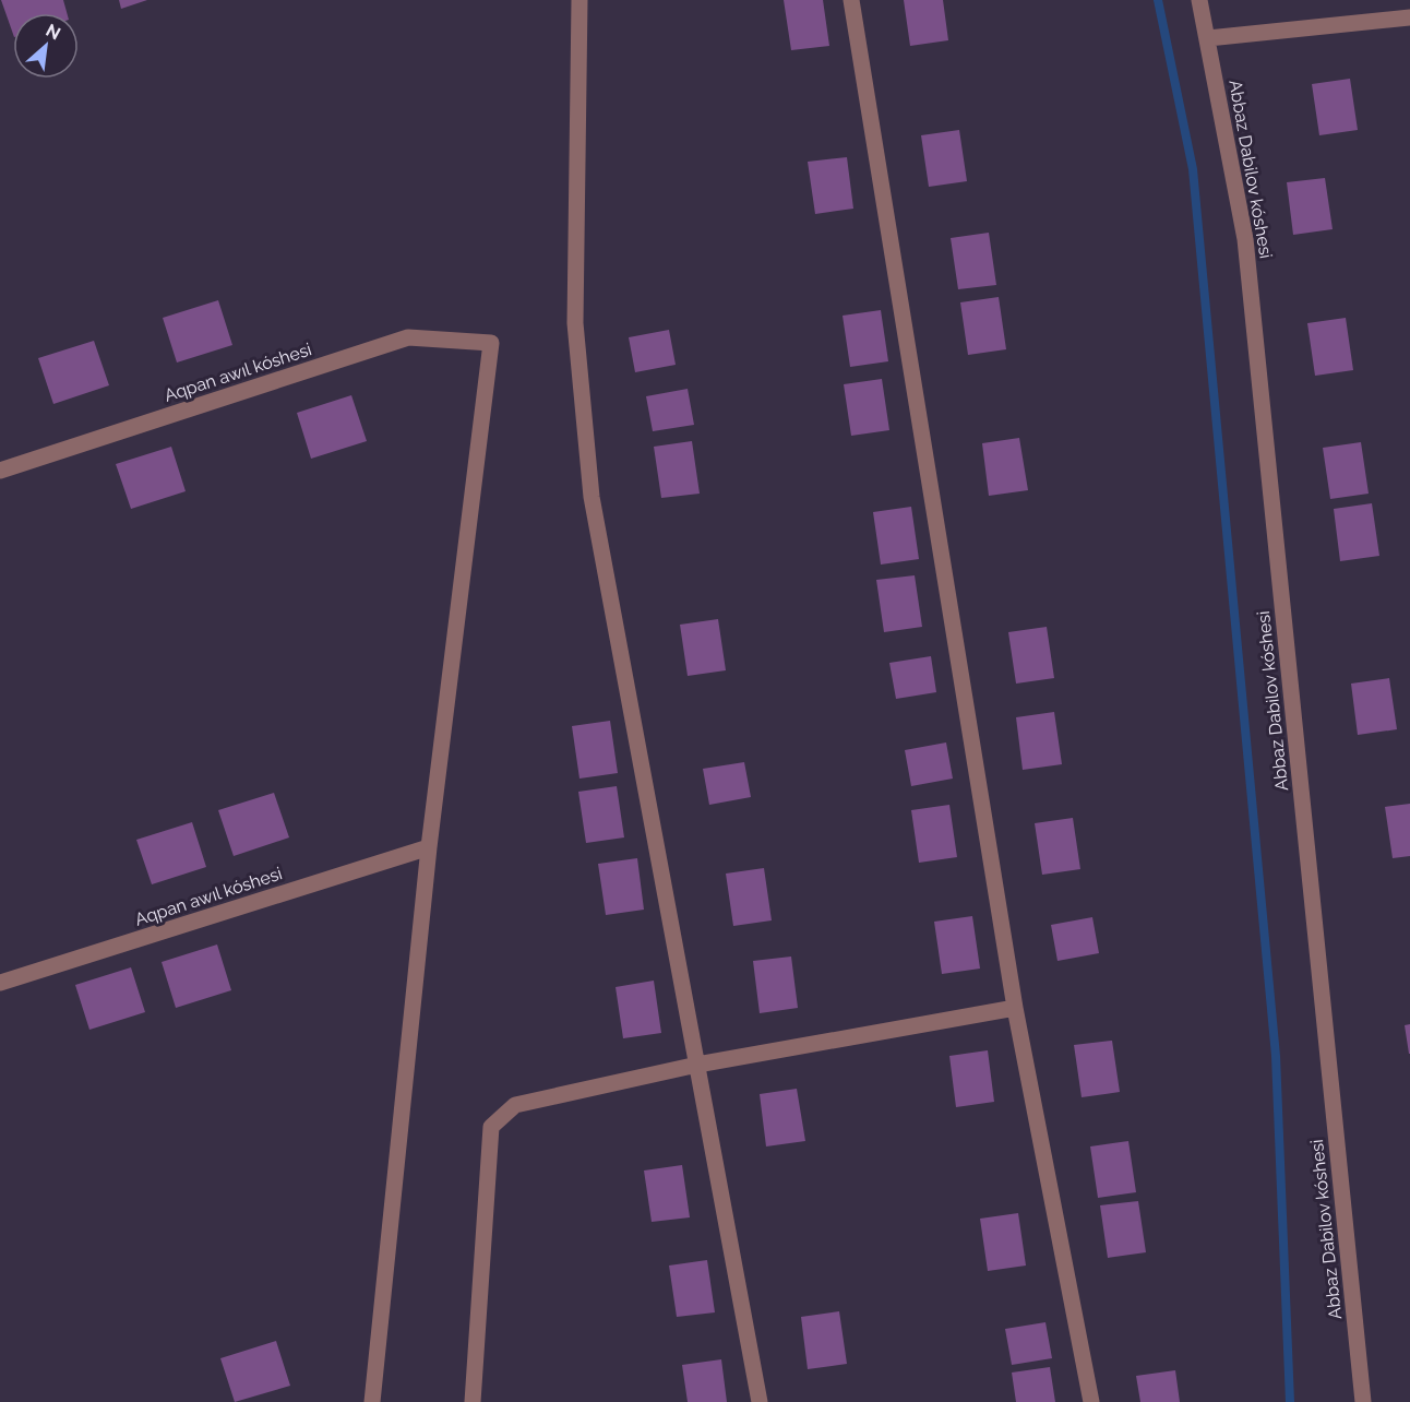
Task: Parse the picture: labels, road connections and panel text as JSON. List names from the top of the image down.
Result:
{
  "streets": {
    "street": ["Abbaz Dabilov kóshesi", "Aqpan awıl kóshesi"]
  },
  "north": "top right"
}
